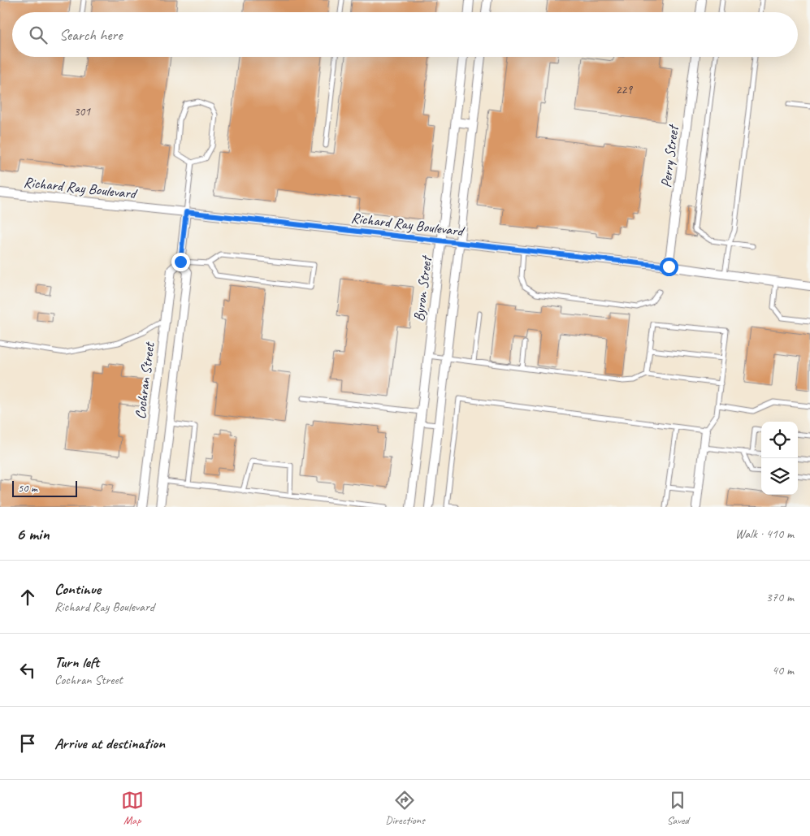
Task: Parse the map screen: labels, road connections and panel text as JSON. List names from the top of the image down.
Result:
{
  "streets": {
    "street": [
      "Perry Street",
      "Richard Ray Boulevard",
      "Byron Street",
      "Cochran Street"
    ]
  },
  "crossings": [
    ["Perry Street", "Richard Ray Boulevard"],
    ["Richard Ray Boulevard", "Byron Street"],
    ["Richard Ray Boulevard", "Cochran Street"]
  ],
  "house_numbers": ["229", "301"],
  "scale_bar": "50 m",
  "page": {
    "search": "Search here",
    "scale": "50 m",
    "heading": ["6 min", "Walk · 410 m"],
    "list": [
      ["Continue", "Richard Ray Boulevard", "370 m"],
      ["Turn left", "Cochran Street", "40 m"],
      "Arrive at destination"
    ],
    "nav": ["Map", "Directions", "Saved"]
  }
}
